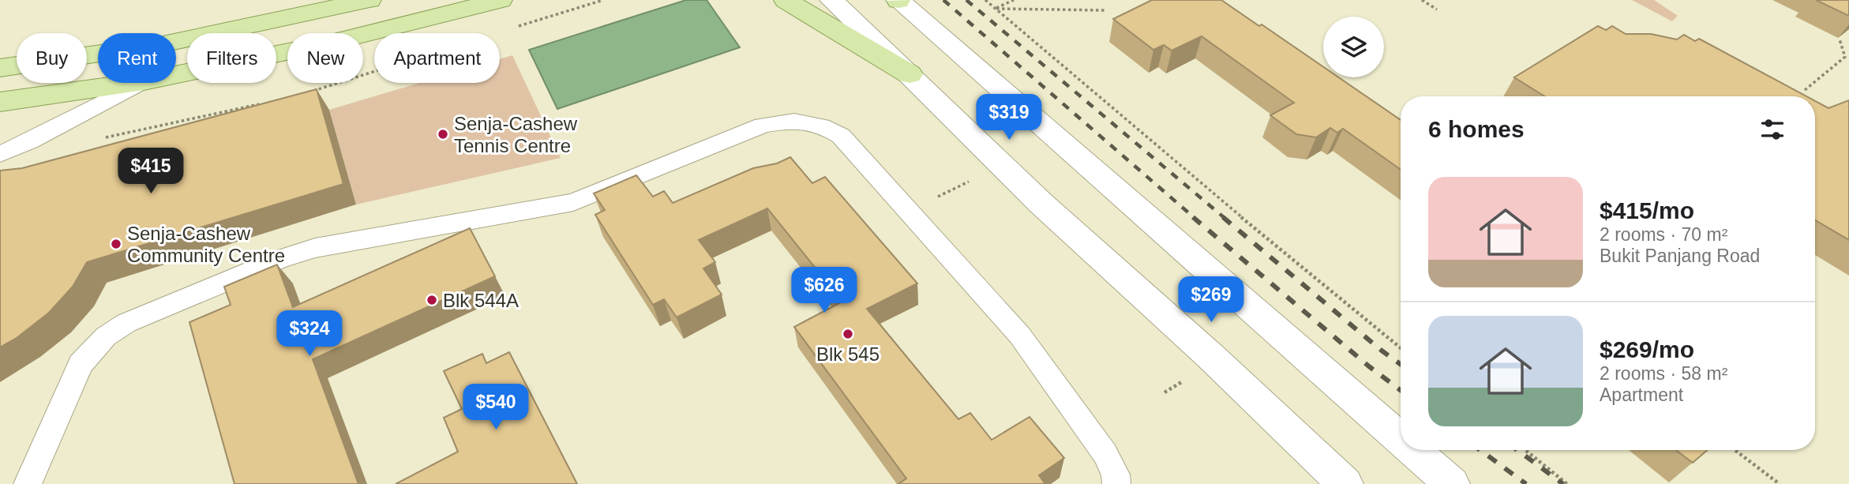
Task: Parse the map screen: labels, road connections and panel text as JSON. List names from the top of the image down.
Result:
{
  "places": [
    "Senja-Cashew Tennis Centre",
    "Senja-Cashew Community Centre",
    "Blk 544A",
    "Blk 545"
  ],
  "page": {
    "chip": [
      "Buy",
      "Rent",
      "Filters",
      "New",
      "Apartment"
    ],
    "price": [
      "$319",
      "$415",
      "$626",
      "$269",
      "$324",
      "$540"
    ],
    "heading": "6 homes",
    "list": [
      {
        "name": "$415/mo",
        "note": "2 rooms · 70 m² · Bukit Panjang Road"
      },
      {
        "name": "$269/mo",
        "note": "2 rooms · 58 m² · Apartment"
      }
    ]
  }
}
